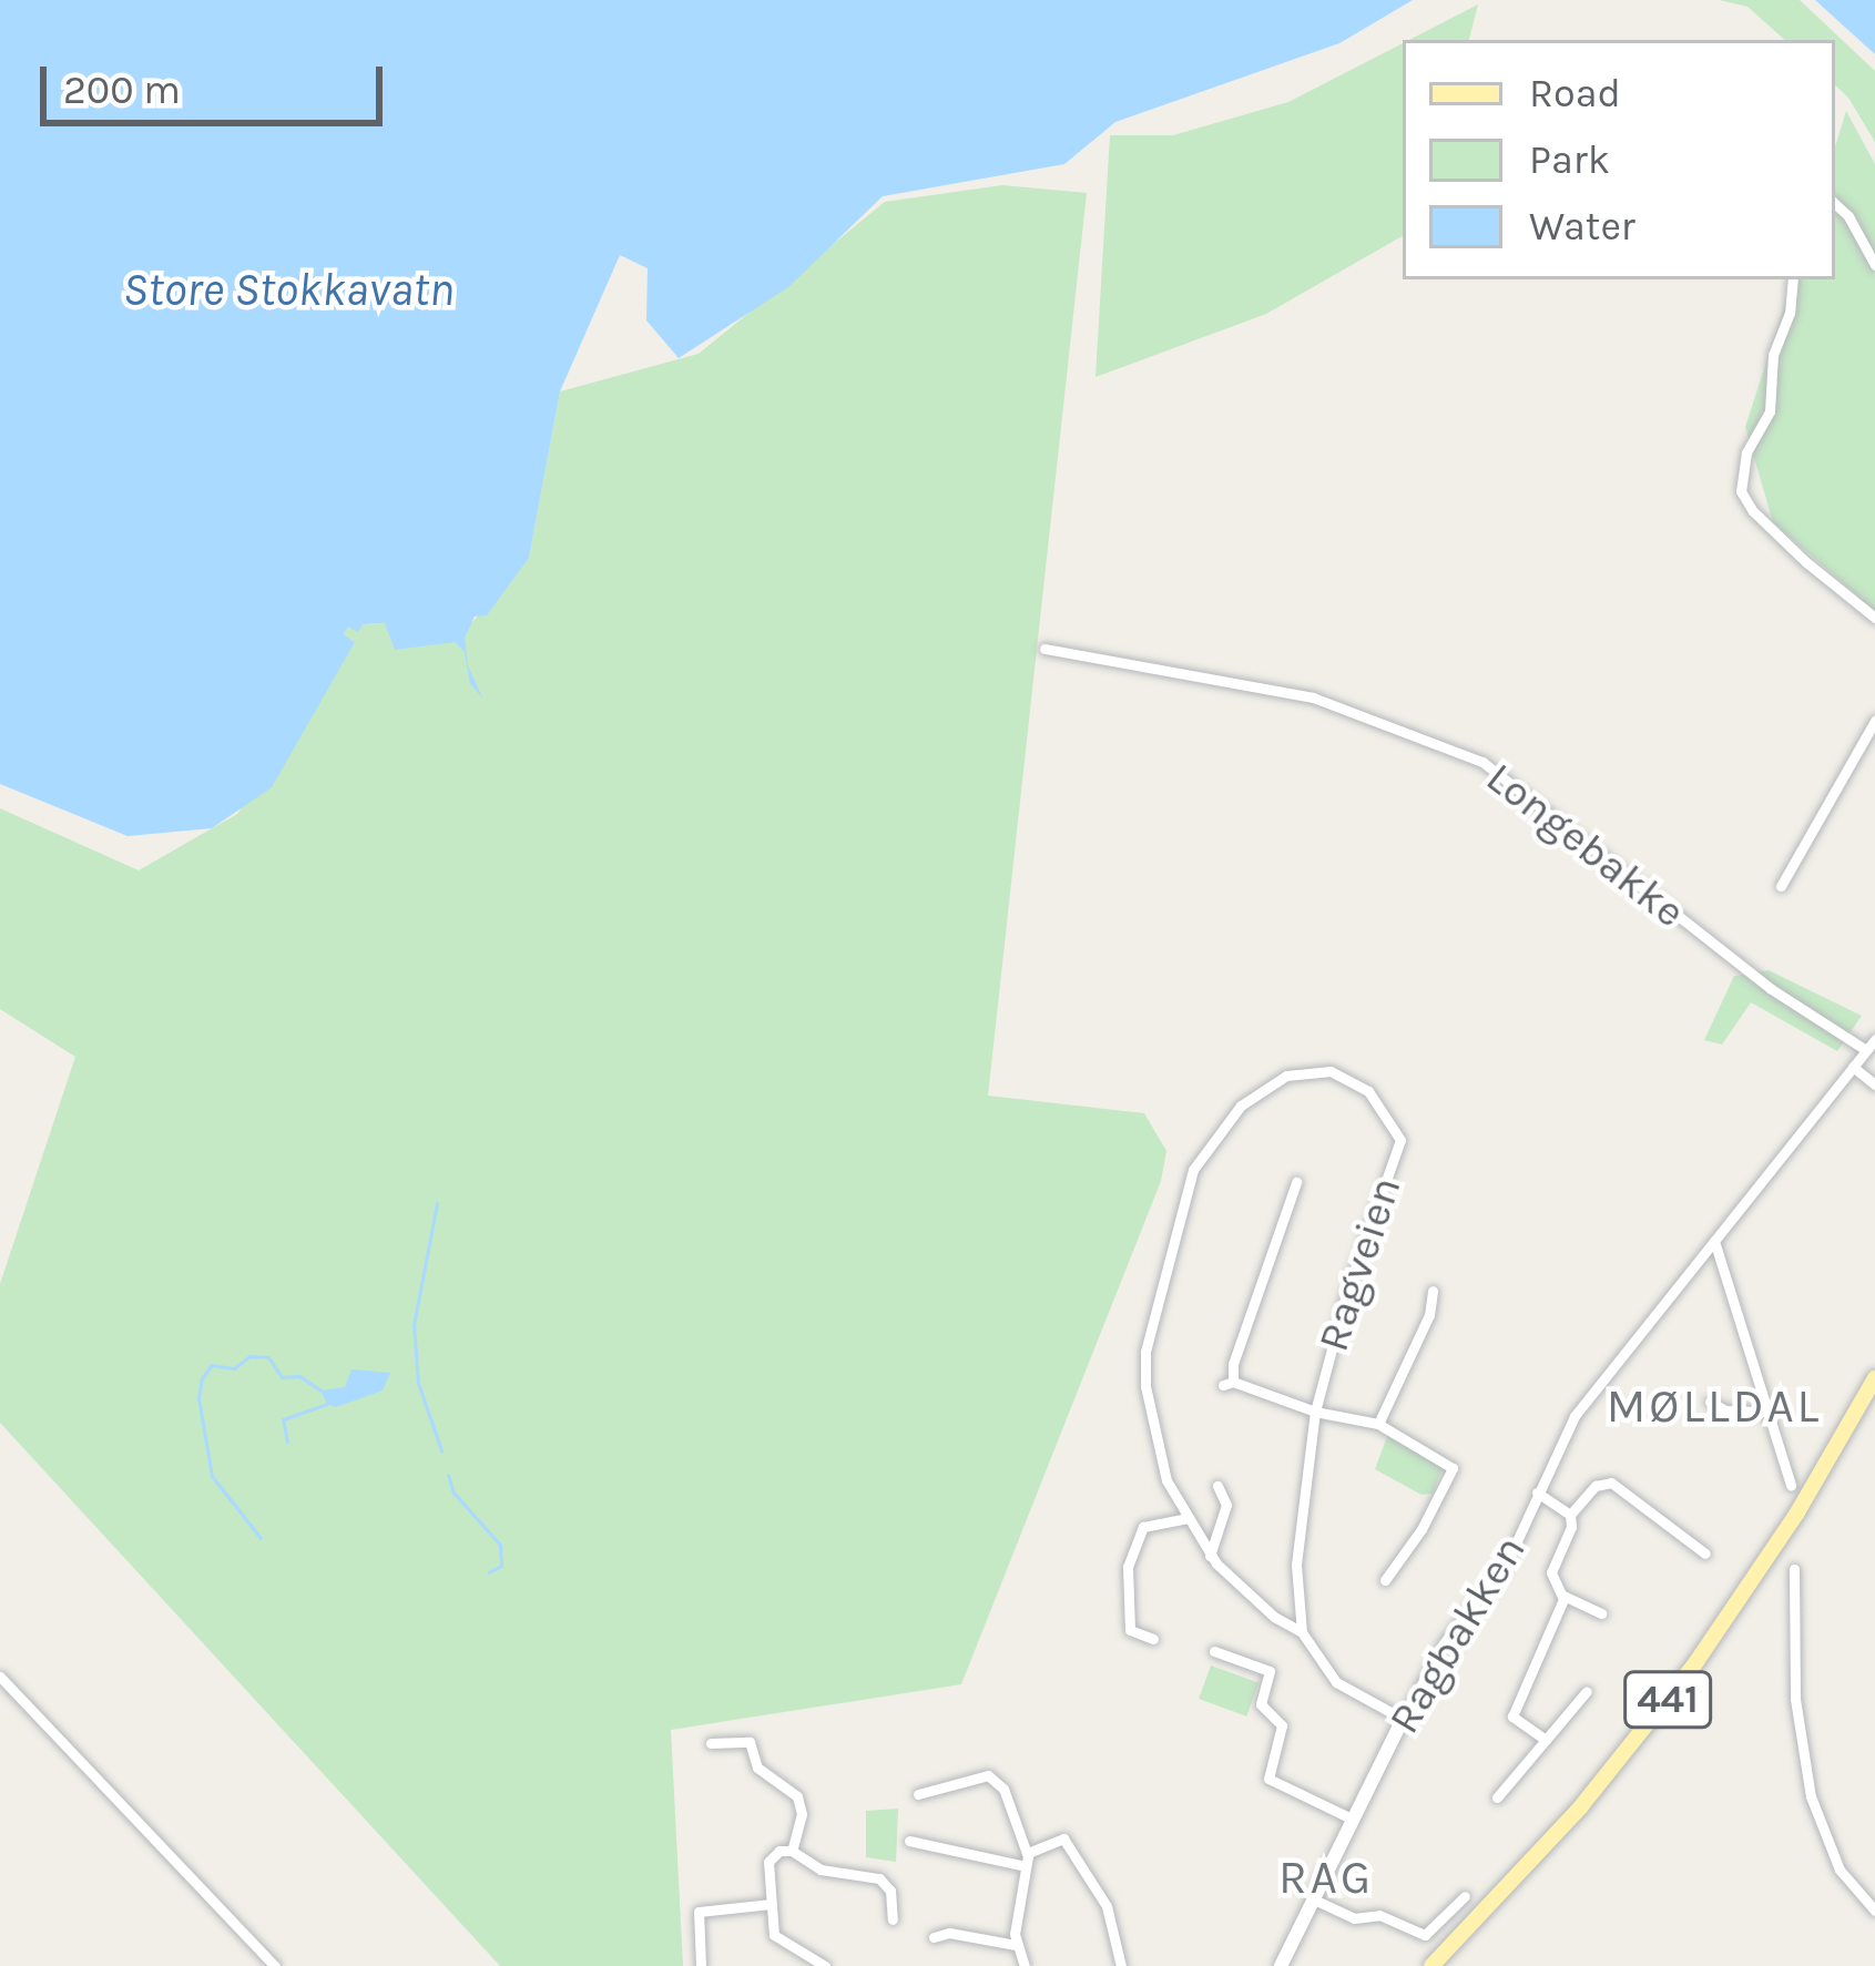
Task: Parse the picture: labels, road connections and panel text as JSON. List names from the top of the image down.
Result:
{
  "streets": {
    "main road": ["441"],
    "street": ["Longebakke", "Ragveien", "Ragbakken"]
  },
  "crossings": [
    ["Longebakke", "Ragbakken"],
    ["Ragveien", "Ragbakken"]
  ],
  "districts": ["MØLLDAL", "RAG"],
  "water": ["Store Stokkavatn"],
  "legend": ["Road", "Park", "Water"],
  "scale_bar": "200 m"
}
